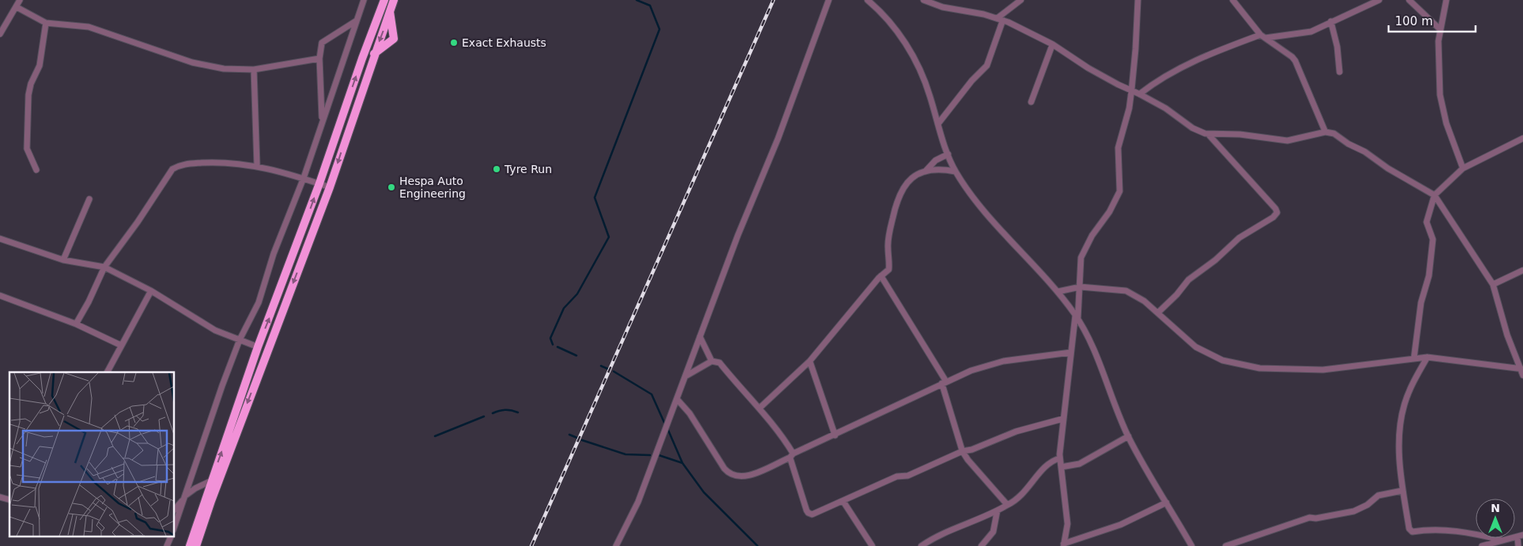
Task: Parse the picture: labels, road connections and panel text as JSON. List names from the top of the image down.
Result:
{
  "places": ["Exact Exhausts", "Tyre Run", "Hespa Auto Engineering"],
  "scale_bar": "100 m",
  "north": "top"
}
